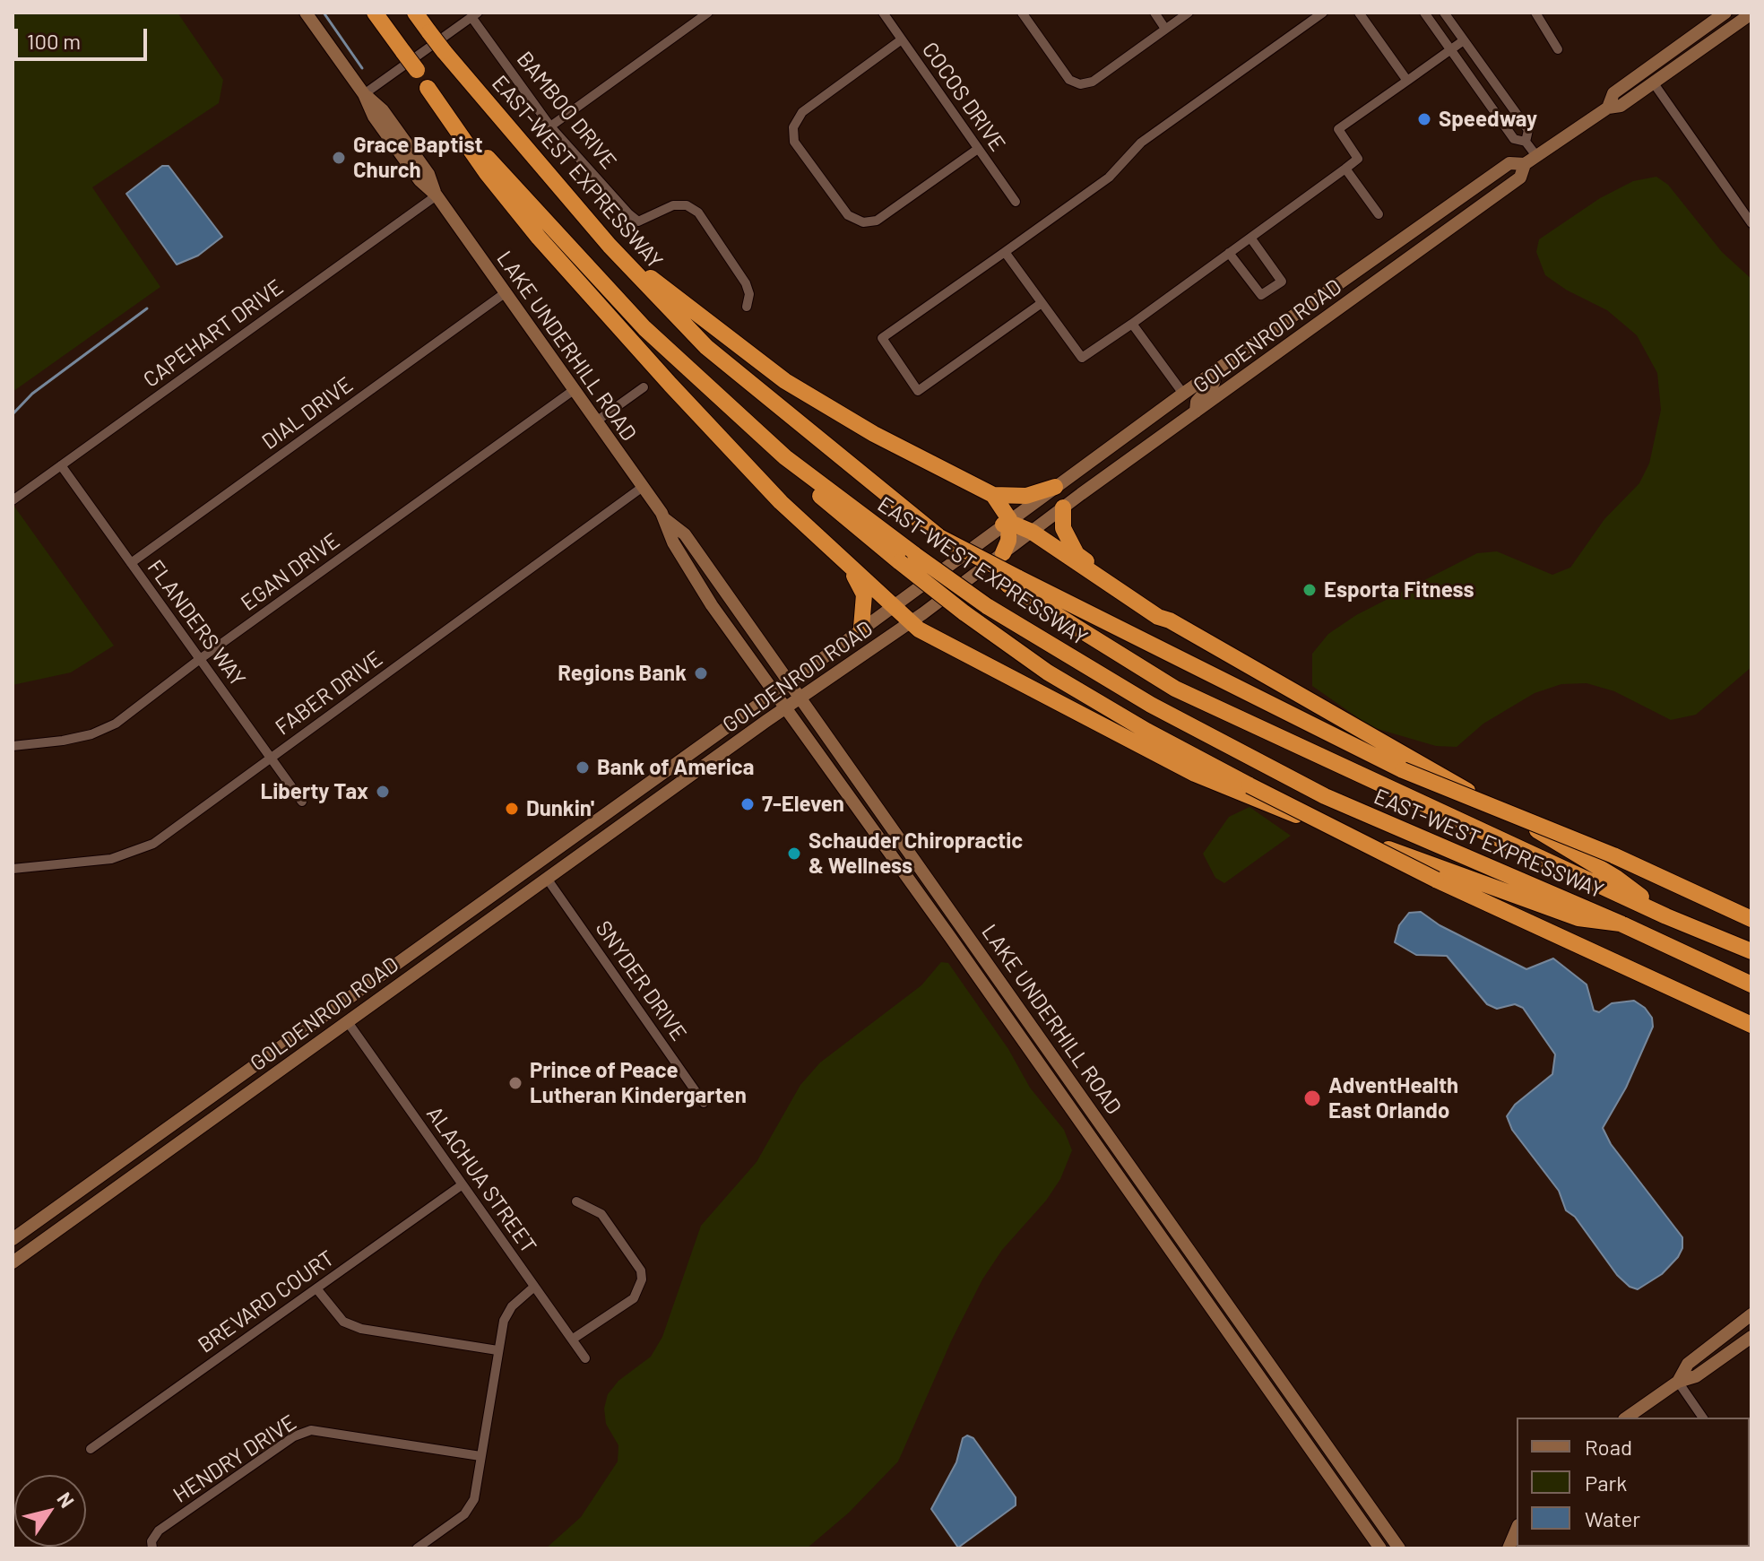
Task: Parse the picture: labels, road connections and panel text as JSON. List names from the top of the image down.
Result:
{
  "streets": {
    "highway": ["EAST-WEST EXPRESSWAY"],
    "main road": ["GOLDENROD ROAD", "LAKE UNDERHILL ROAD"],
    "street": [
      "COCOS DRIVE",
      "BAMBOO DRIVE",
      "CAPEHART DRIVE",
      "DIAL DRIVE",
      "EGAN DRIVE",
      "FLANDERS WAY",
      "FABER DRIVE",
      "SNYDER DRIVE",
      "ALACHUA STREET",
      "BREVARD COURT",
      "HENDRY DRIVE"
    ]
  },
  "crossings": [
    ["CAPEHART DRIVE", "LAKE UNDERHILL ROAD"],
    ["CAPEHART DRIVE", "FLANDERS WAY"],
    ["GOLDENROD ROAD", "LAKE UNDERHILL ROAD"],
    ["GOLDENROD ROAD", "SNYDER DRIVE"],
    ["GOLDENROD ROAD", "ALACHUA STREET"],
    ["LAKE UNDERHILL ROAD", "DIAL DRIVE"],
    ["LAKE UNDERHILL ROAD", "EGAN DRIVE"],
    ["LAKE UNDERHILL ROAD", "FABER DRIVE"],
    ["DIAL DRIVE", "FLANDERS WAY"],
    ["EGAN DRIVE", "FLANDERS WAY"],
    ["FLANDERS WAY", "FABER DRIVE"],
    ["ALACHUA STREET", "BREVARD COURT"]
  ],
  "places": [
    "Speedway",
    "Grace Baptist Church",
    "Esporta Fitness",
    "Regions Bank",
    "Bank of America",
    "Liberty Tax",
    "7-Eleven",
    "Dunkin'",
    "Schauder Chiropractic & Wellness",
    "Prince of Peace Lutheran Kindergarten",
    "AdventHealth East Orlando"
  ],
  "legend": ["Road", "Park", "Water"],
  "scale_bar": "100 m",
  "north": "top right"
}
